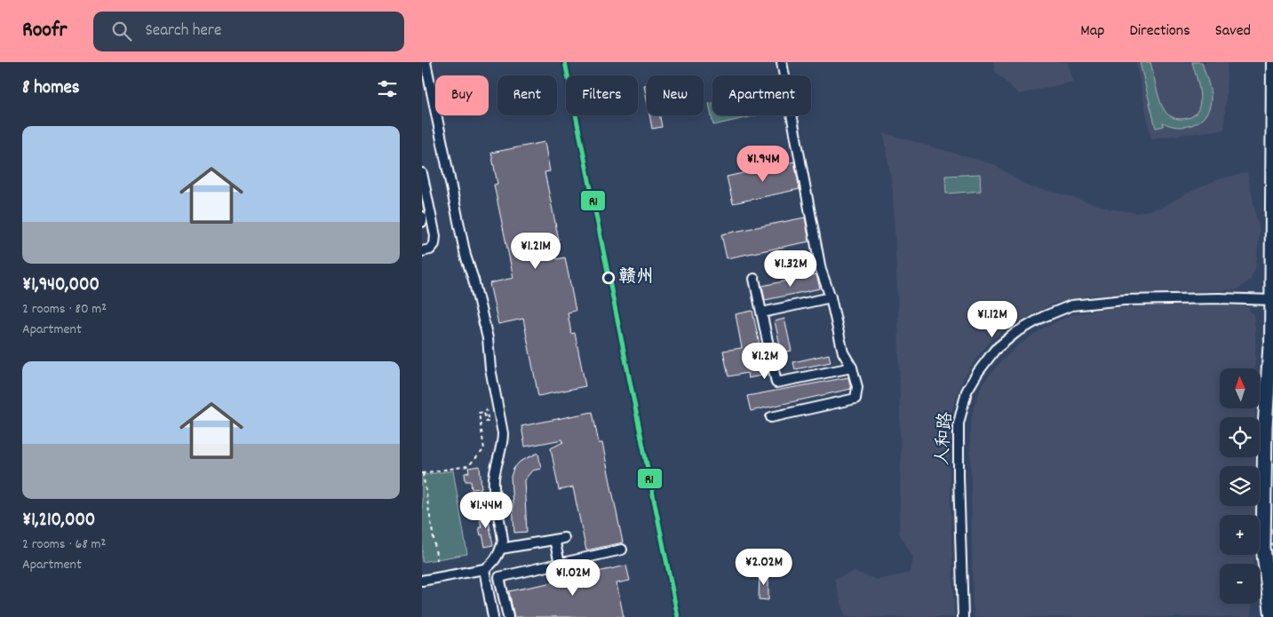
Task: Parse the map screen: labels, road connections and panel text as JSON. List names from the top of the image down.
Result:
{
  "streets": {
    "street": ["人和路"]
  },
  "places": ["赣州"],
  "lines": ["transit line R1"],
  "north": "top",
  "page": {
    "header": "Roofr",
    "search": "Search here",
    "nav": ["Map", "Directions", "Saved"],
    "heading": "8 homes",
    "chip": [
      "Buy",
      "Rent",
      "Filters",
      "New",
      "Apartment"
    ],
    "list": [
      {
        "name": "¥1,940,000",
        "note": "2 rooms · 80 m² · Apartment"
      },
      {
        "name": "¥1,210,000",
        "note": "2 rooms · 68 m² · Apartment"
      }
    ],
    "price": [
      "¥1.94M",
      "¥1.21M",
      "¥1.32M",
      "¥1.12M",
      "¥1.2M",
      "¥1.44M",
      "¥2.02M",
      "¥1.02M"
    ],
    "map_buttons": ["+", "−"]
  }
}
